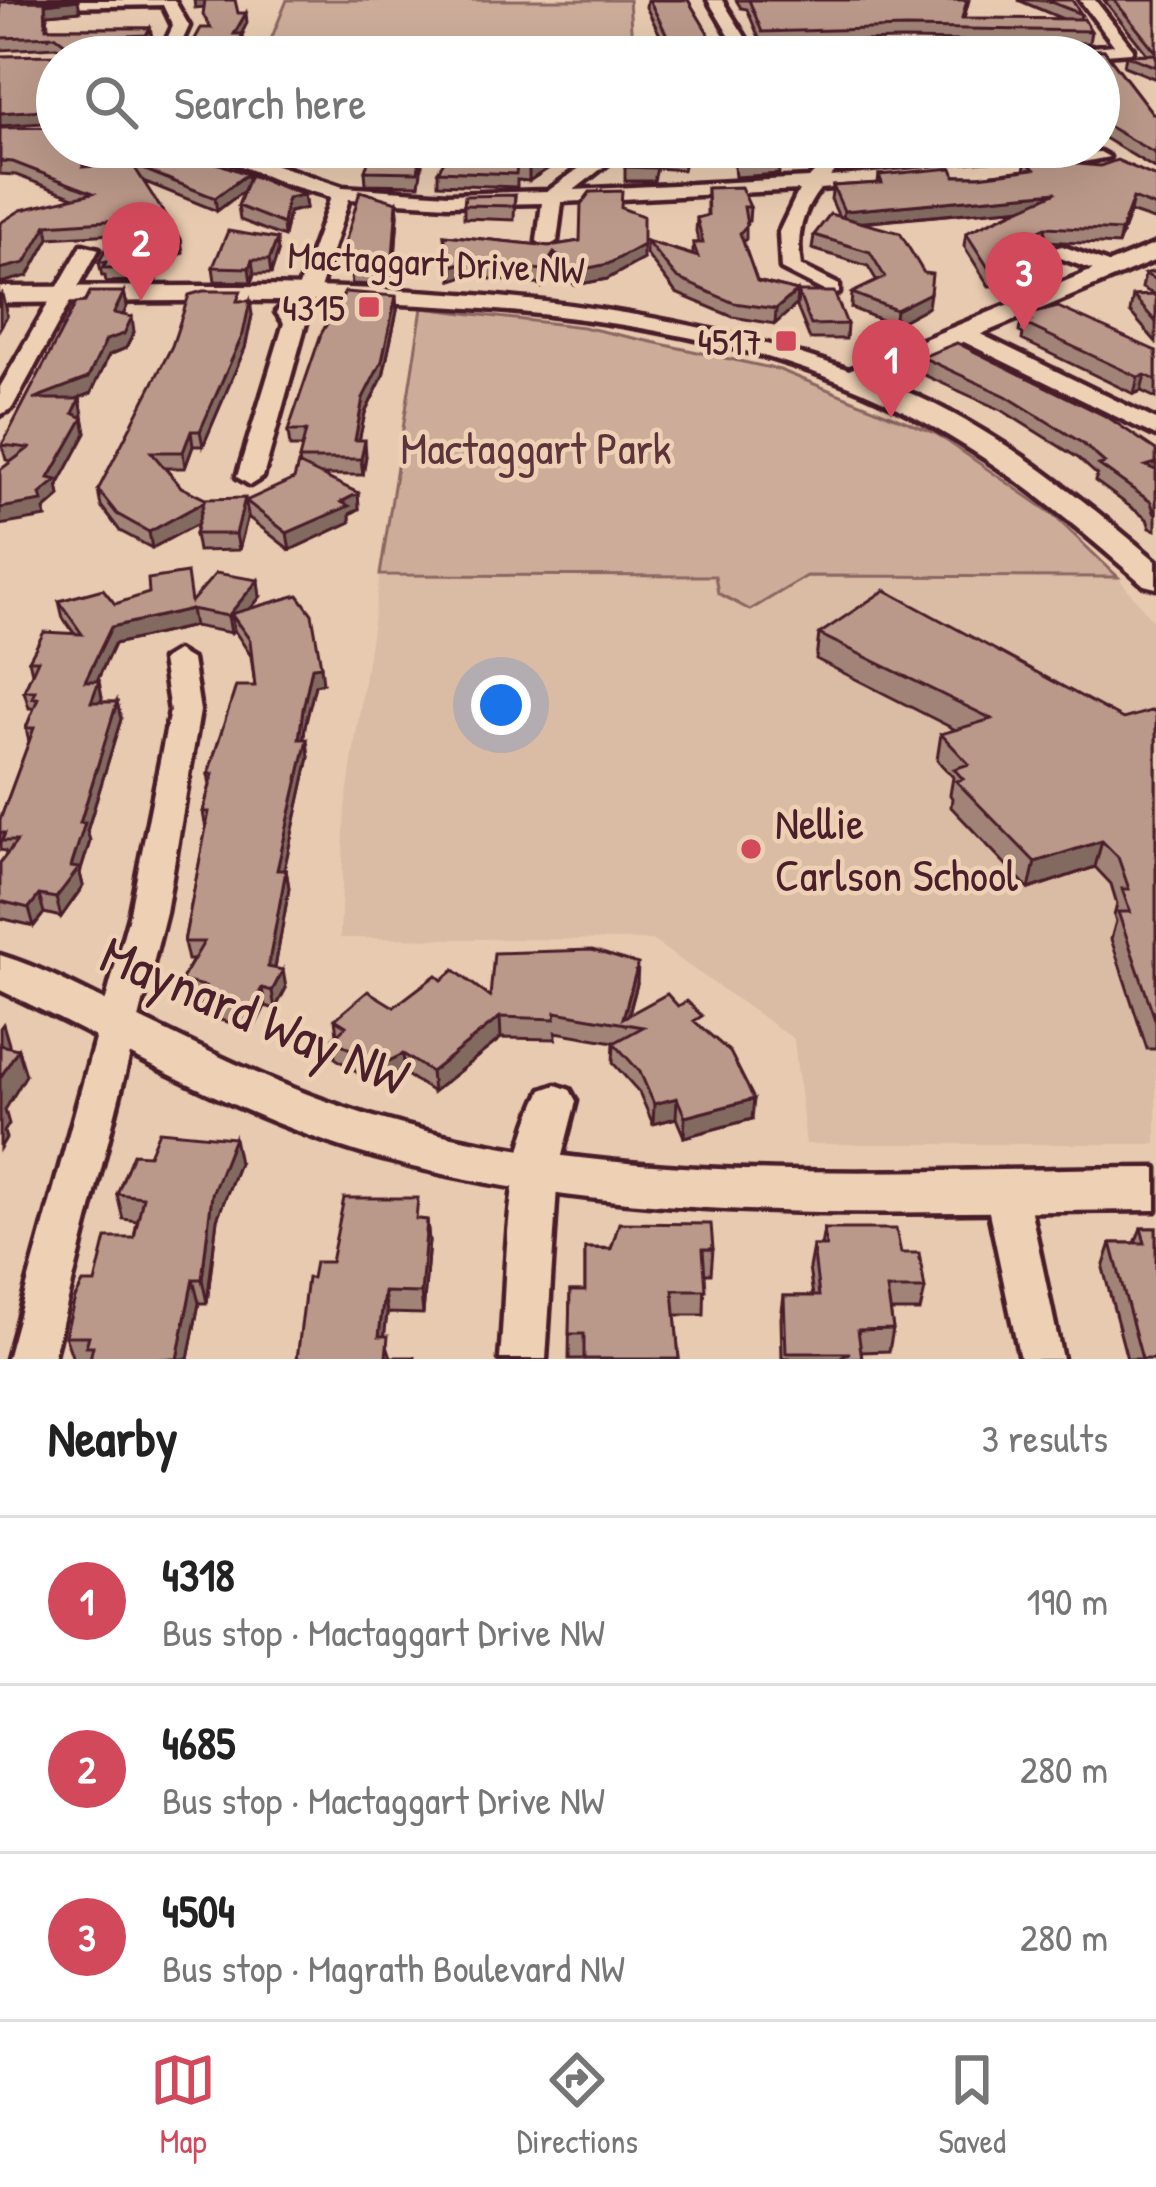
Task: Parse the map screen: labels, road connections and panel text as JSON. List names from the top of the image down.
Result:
{
  "streets": {
    "street": ["Mactaggart Drive NW", "Maynard Way NW"]
  },
  "parks": ["Mactaggart Park"],
  "places": {
    "transit": ["4315", "4517"],
    "other": ["Nellie Carlson School"]
  },
  "page": {
    "search": "Search here",
    "pins": ["2", "3", "1"],
    "heading": ["Nearby", "3 results"],
    "list": [
      {
        "mark": "1",
        "name": "4318",
        "note": "Bus stop · Mactaggart Drive NW",
        "value": "190 m"
      },
      {
        "mark": "2",
        "name": "4685",
        "note": "Bus stop · Mactaggart Drive NW",
        "value": "280 m"
      },
      {
        "mark": "3",
        "name": "4504",
        "note": "Bus stop · Magrath Boulevard NW",
        "value": "280 m"
      }
    ],
    "nav": ["Map", "Directions", "Saved"]
  }
}
